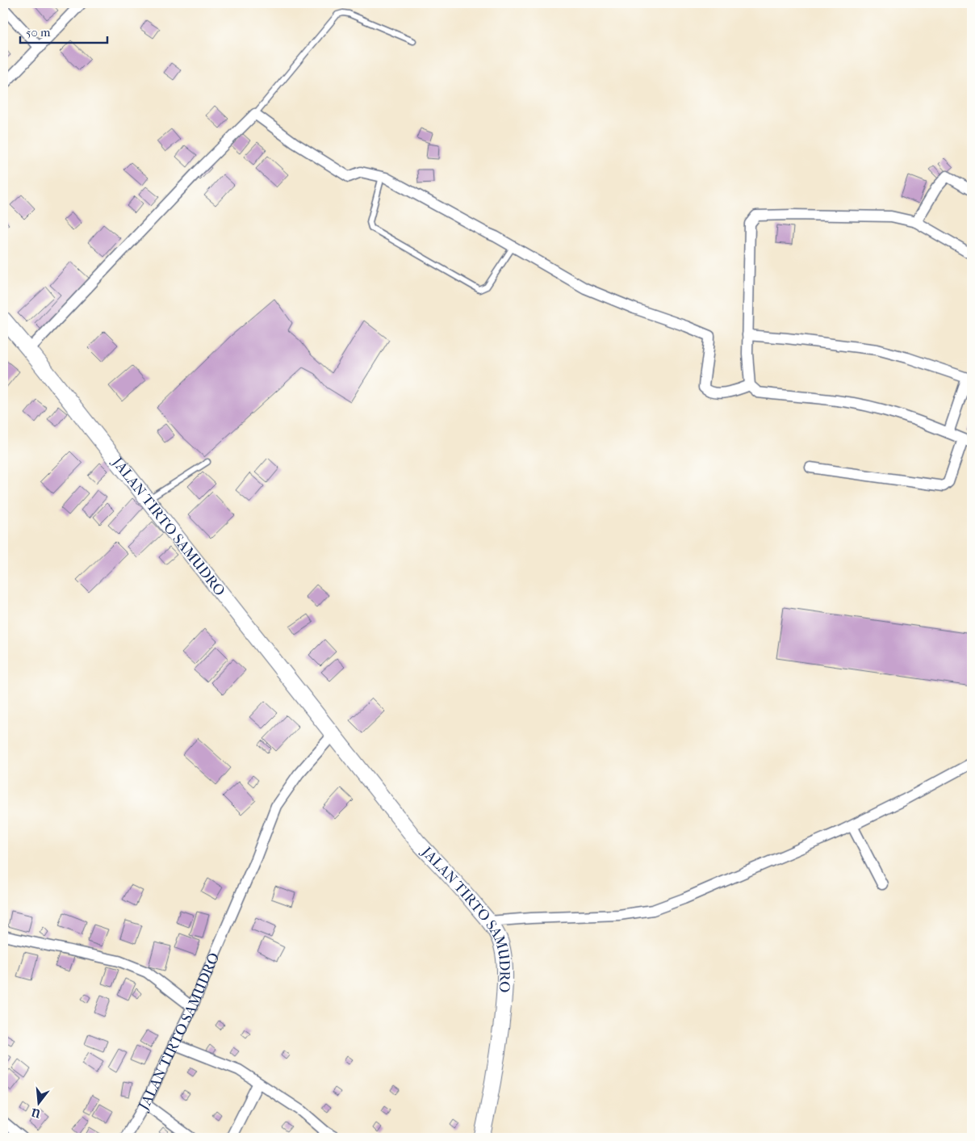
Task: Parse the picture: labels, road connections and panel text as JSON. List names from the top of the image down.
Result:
{
  "streets": {
    "street": ["JALAN TIRTO SAMUDRO"]
  },
  "scale_bar": "50 m",
  "north": "bottom"
}
